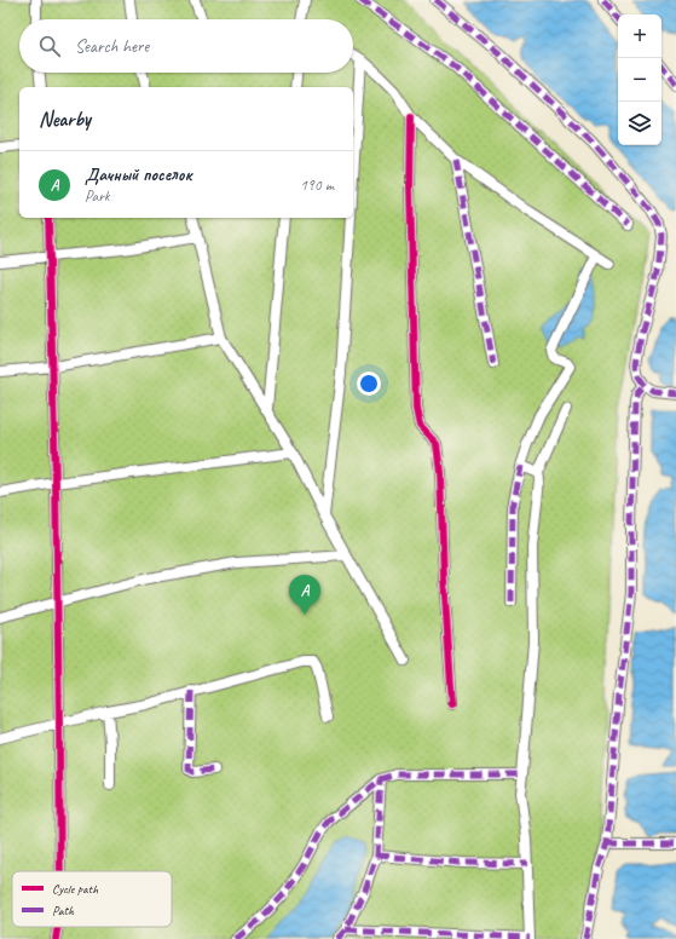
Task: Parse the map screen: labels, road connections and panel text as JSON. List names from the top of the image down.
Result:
{
  "legend": ["Cycle path", "Path"],
  "page": {
    "map_buttons": ["+", "−"],
    "search": "Search here",
    "heading": "Nearby",
    "list": [
      {
        "mark": "A",
        "name": "Дачный поселок",
        "note": "Park",
        "value": "190 m"
      }
    ],
    "pins": "A"
  }
}
